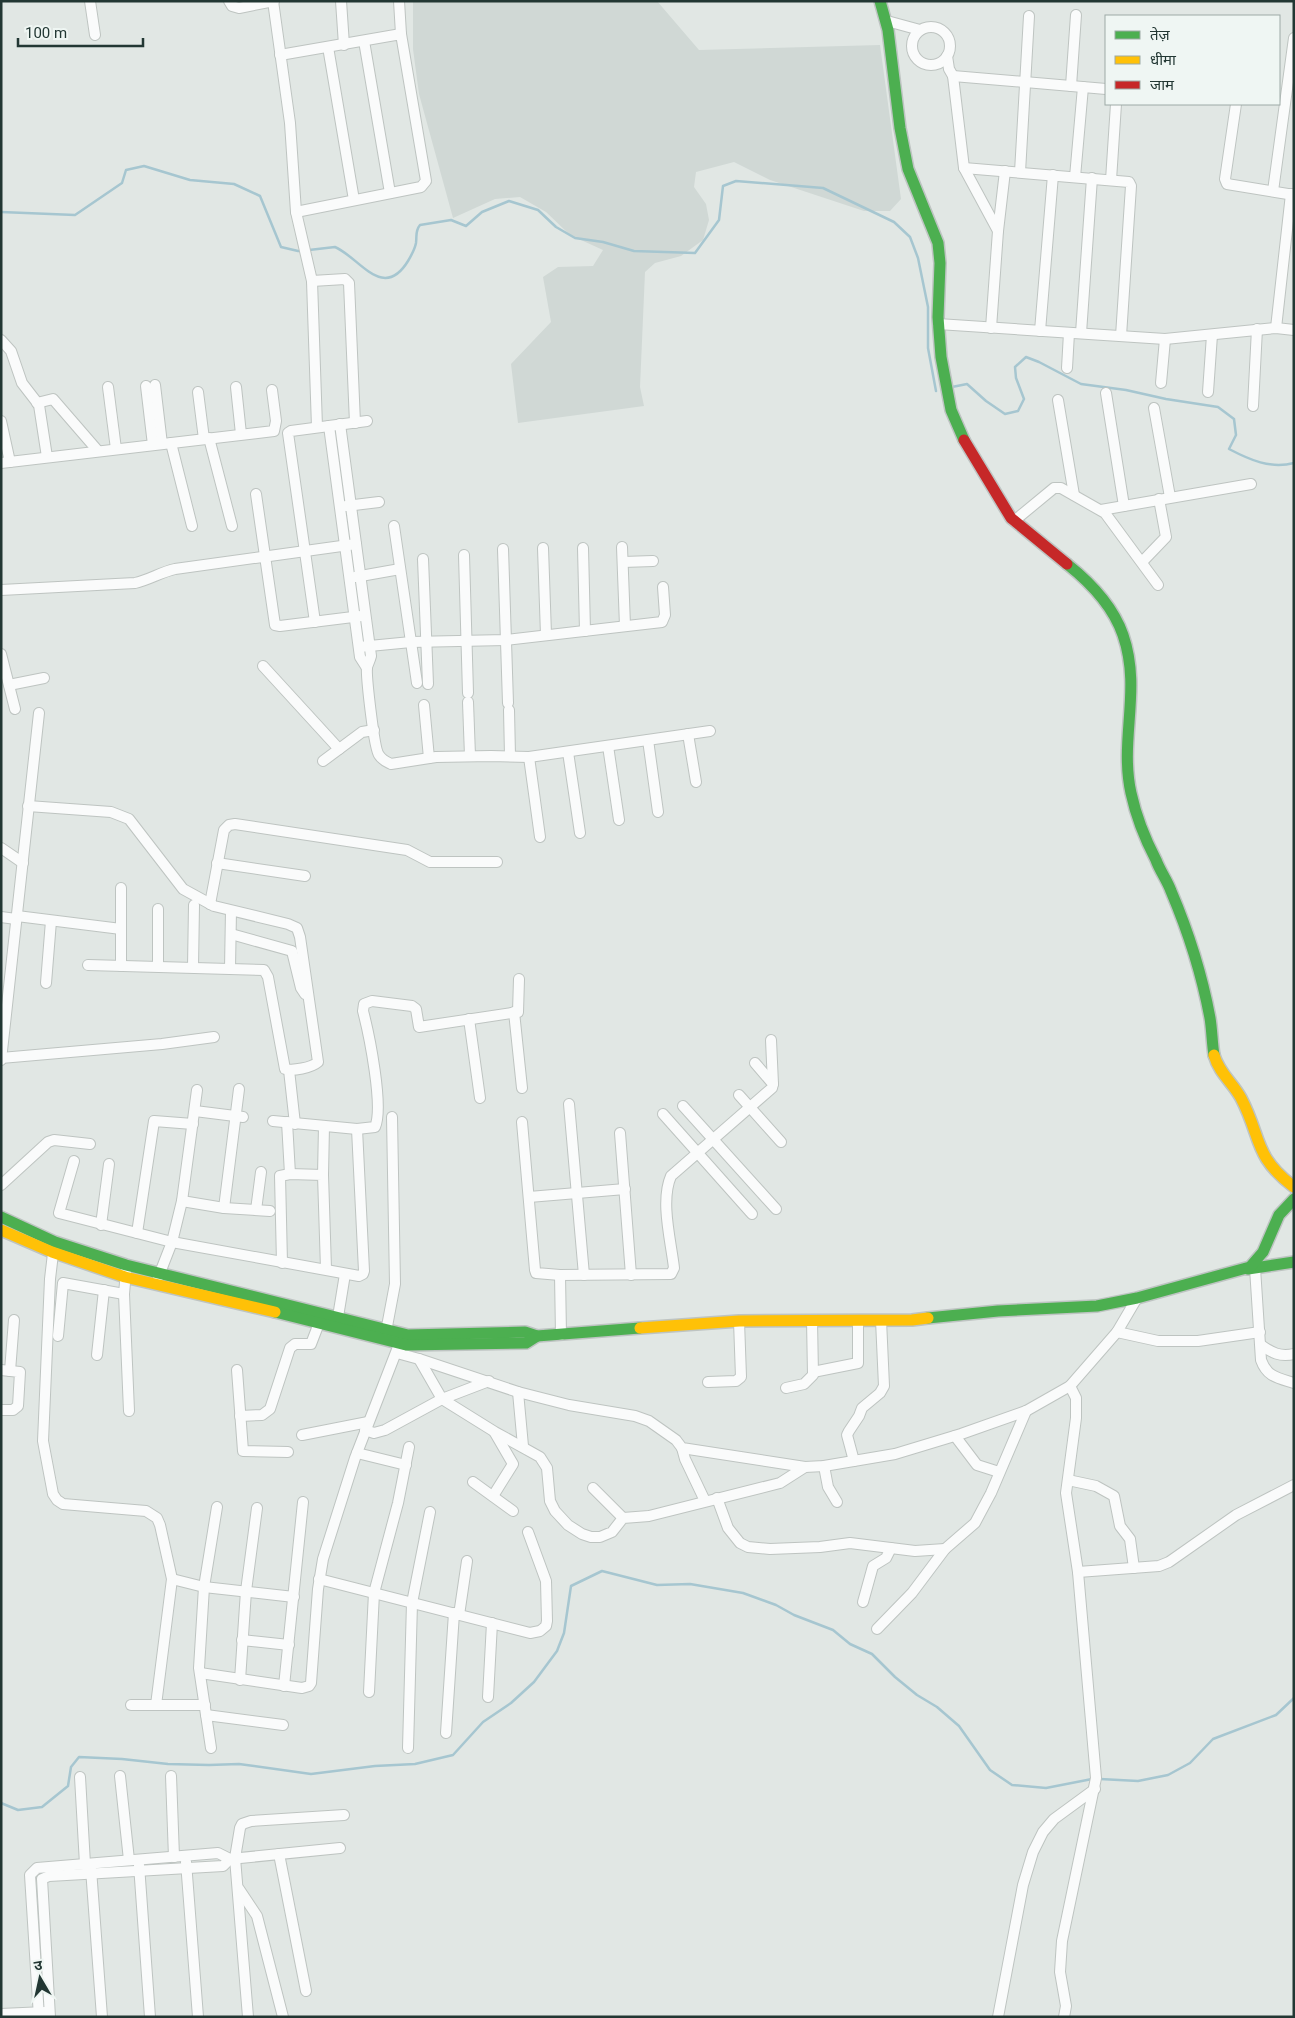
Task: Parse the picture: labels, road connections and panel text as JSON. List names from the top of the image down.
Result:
{
  "legend": ["तेज़", "धीमा", "जाम"],
  "scale_bar": "100 m",
  "north": "top"
}
